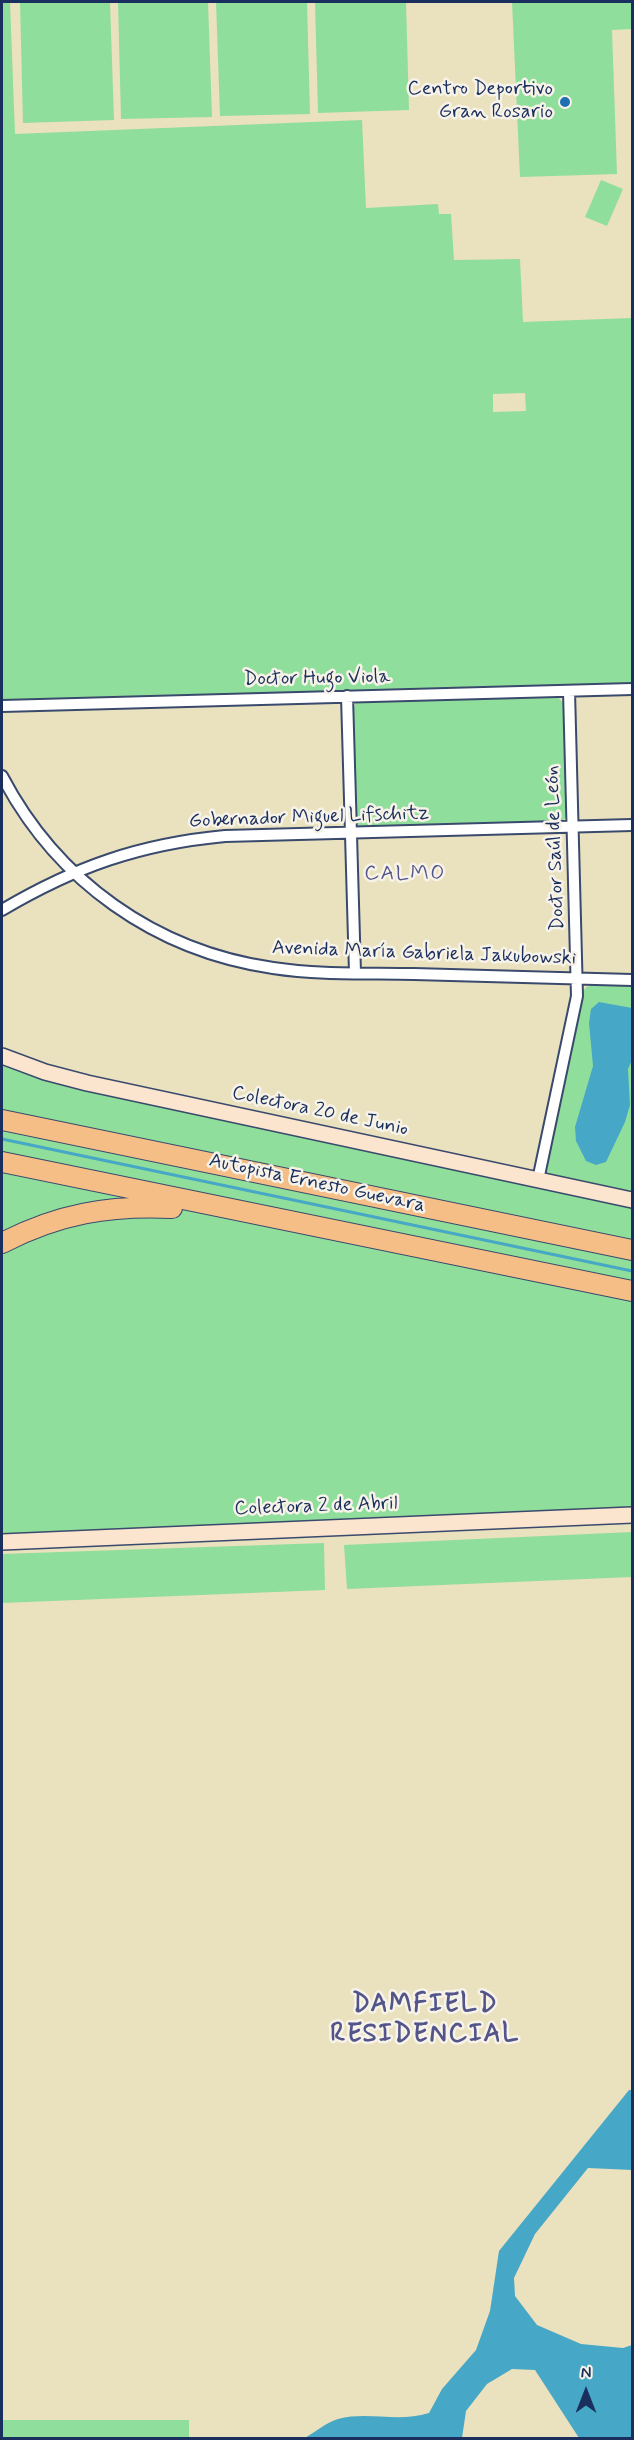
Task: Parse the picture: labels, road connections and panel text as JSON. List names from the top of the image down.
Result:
{
  "streets": {
    "highway": ["Autopista Ernesto Guevara"],
    "main road": ["Colectora 20 de Junio", "Colectora 2 de Abril"],
    "street": [
      "Doctor Hugo Viola",
      "Gobernador Miguel Lifschitz",
      "Doctor Saúl de León",
      "Avenida María Gabriela Jakubowski"
    ]
  },
  "crossings": [
    ["Doctor Hugo Viola", "Doctor Saúl de León"],
    ["Gobernador Miguel Lifschitz", "Doctor Saúl de León"],
    ["Gobernador Miguel Lifschitz", "Avenida María Gabriela Jakubowski"],
    ["Doctor Saúl de León", "Avenida María Gabriela Jakubowski"],
    ["Doctor Saúl de León", "Colectora 20 de Junio"]
  ],
  "districts": ["CALMO", "DAMFIELD RESIDENCIAL"],
  "places": ["Centro Deportivo Gran Rosario"],
  "north": "top"
}
